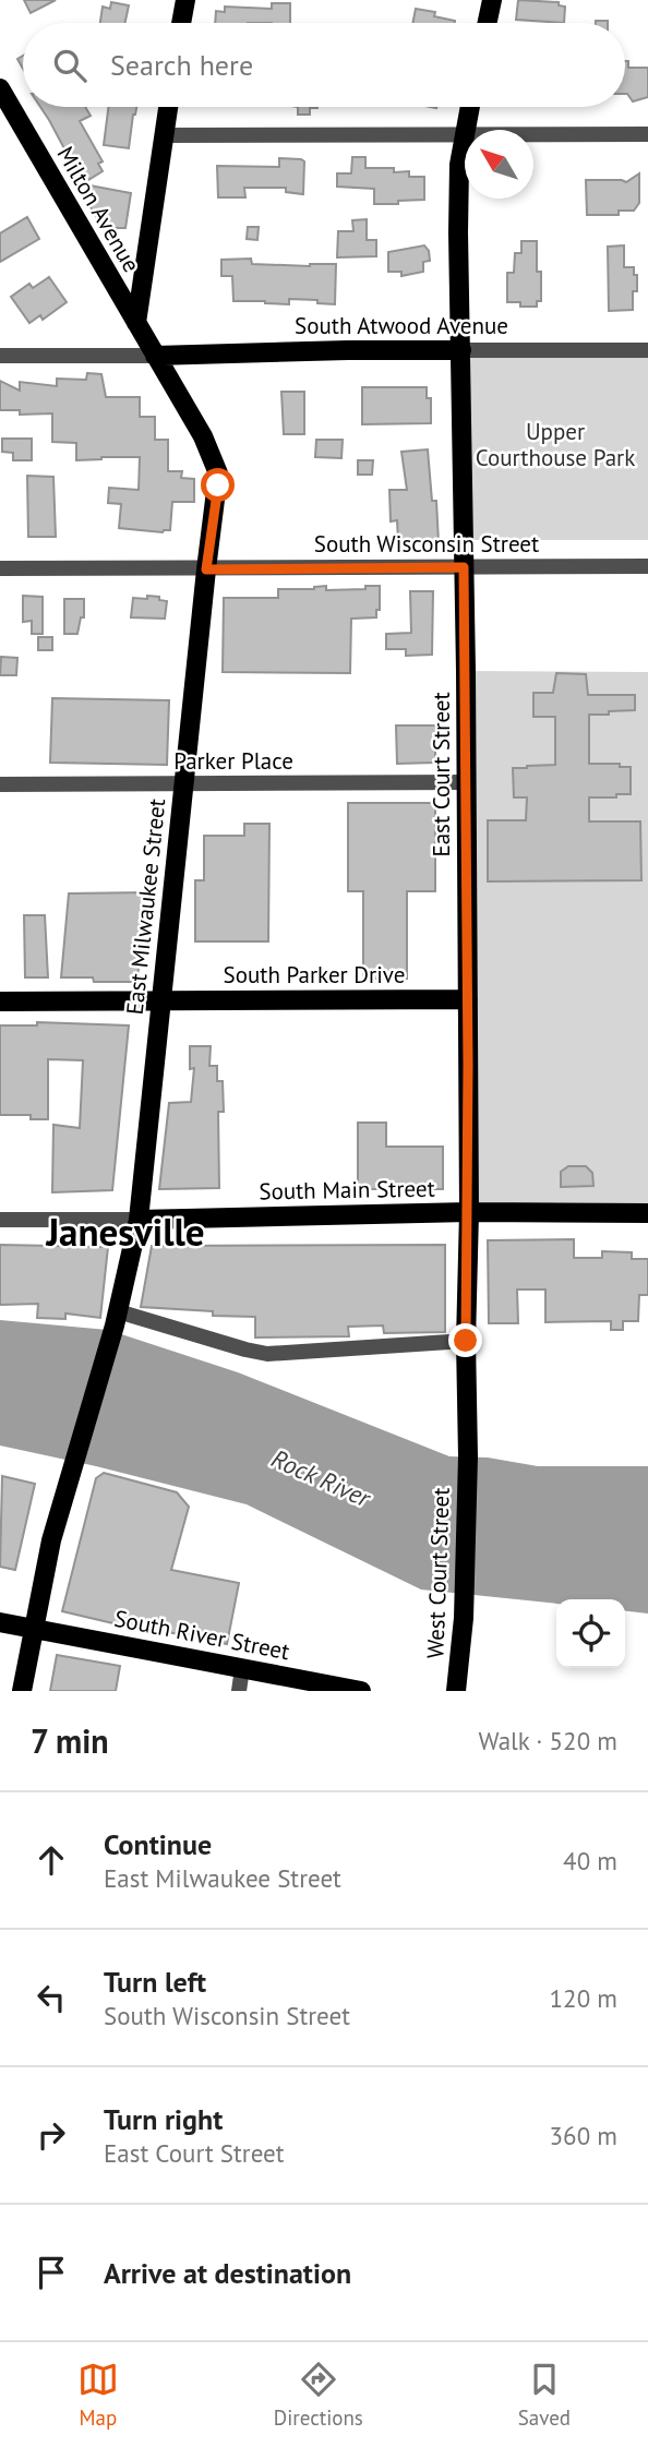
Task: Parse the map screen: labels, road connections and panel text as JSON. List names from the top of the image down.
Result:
{
  "streets": {
    "main road": [
      "Milton Avenue",
      "South Atwood Avenue",
      "East Court Street",
      "East Milwaukee Street",
      "South Parker Drive",
      "South Main Street",
      "West Court Street",
      "South River Street"
    ],
    "street": ["South Wisconsin Street", "Parker Place"]
  },
  "crossings": [
    ["Milton Avenue", "South Atwood Avenue"],
    ["Milton Avenue", "East Milwaukee Street"],
    ["South Atwood Avenue", "East Court Street"],
    ["South Atwood Avenue", "East Milwaukee Street"],
    ["South Wisconsin Street", "East Court Street"],
    ["South Wisconsin Street", "East Milwaukee Street"],
    ["Parker Place", "East Court Street"],
    ["Parker Place", "East Milwaukee Street"],
    ["East Court Street", "South Parker Drive"],
    ["East Court Street", "South Main Street"],
    ["East Court Street", "West Court Street"],
    ["East Milwaukee Street", "South Parker Drive"],
    ["East Milwaukee Street", "South Main Street"],
    ["East Milwaukee Street", "South River Street"]
  ],
  "districts": ["Janesville"],
  "water": ["Rock River"],
  "parks": ["Upper Courthouse Park"],
  "north": "top left",
  "page": {
    "search": "Search here",
    "heading": ["7 min", "Walk · 520 m"],
    "list": [
      ["Continue", "East Milwaukee Street", "40 m"],
      ["Turn left", "South Wisconsin Street", "120 m"],
      ["Turn right", "East Court Street", "360 m"],
      "Arrive at destination"
    ],
    "nav": ["Map", "Directions", "Saved"]
  }
}
